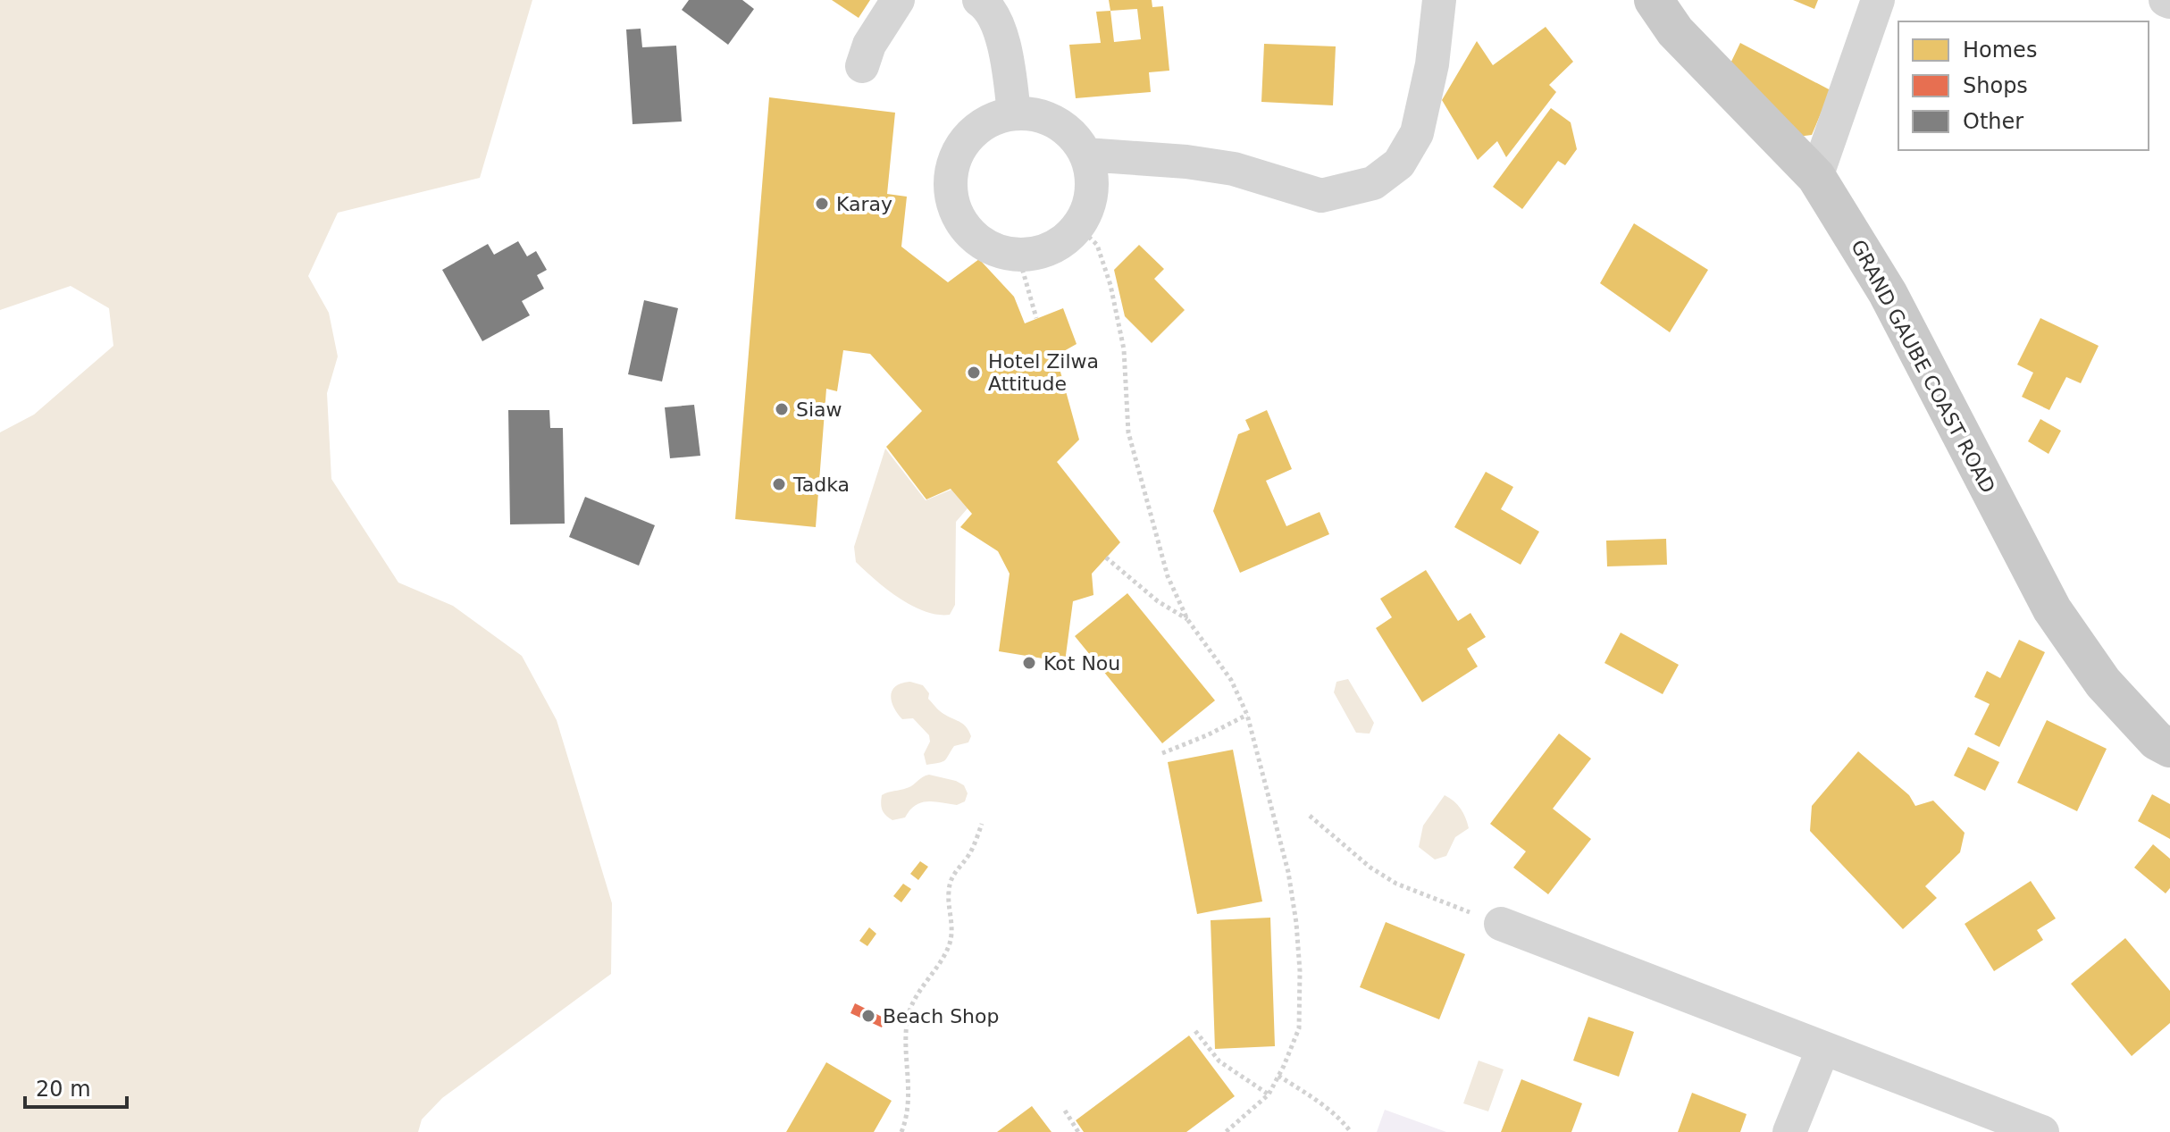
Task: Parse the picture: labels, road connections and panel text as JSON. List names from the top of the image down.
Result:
{
  "streets": {
    "main road": ["GRAND GAUBE COAST ROAD"]
  },
  "places": [
    "Karay",
    "Hotel Zilwa Attitude",
    "Siaw",
    "Tadka",
    "Kot Nou",
    "Beach Shop"
  ],
  "legend": ["Homes", "Shops", "Other"],
  "scale_bar": "20 m"
}
